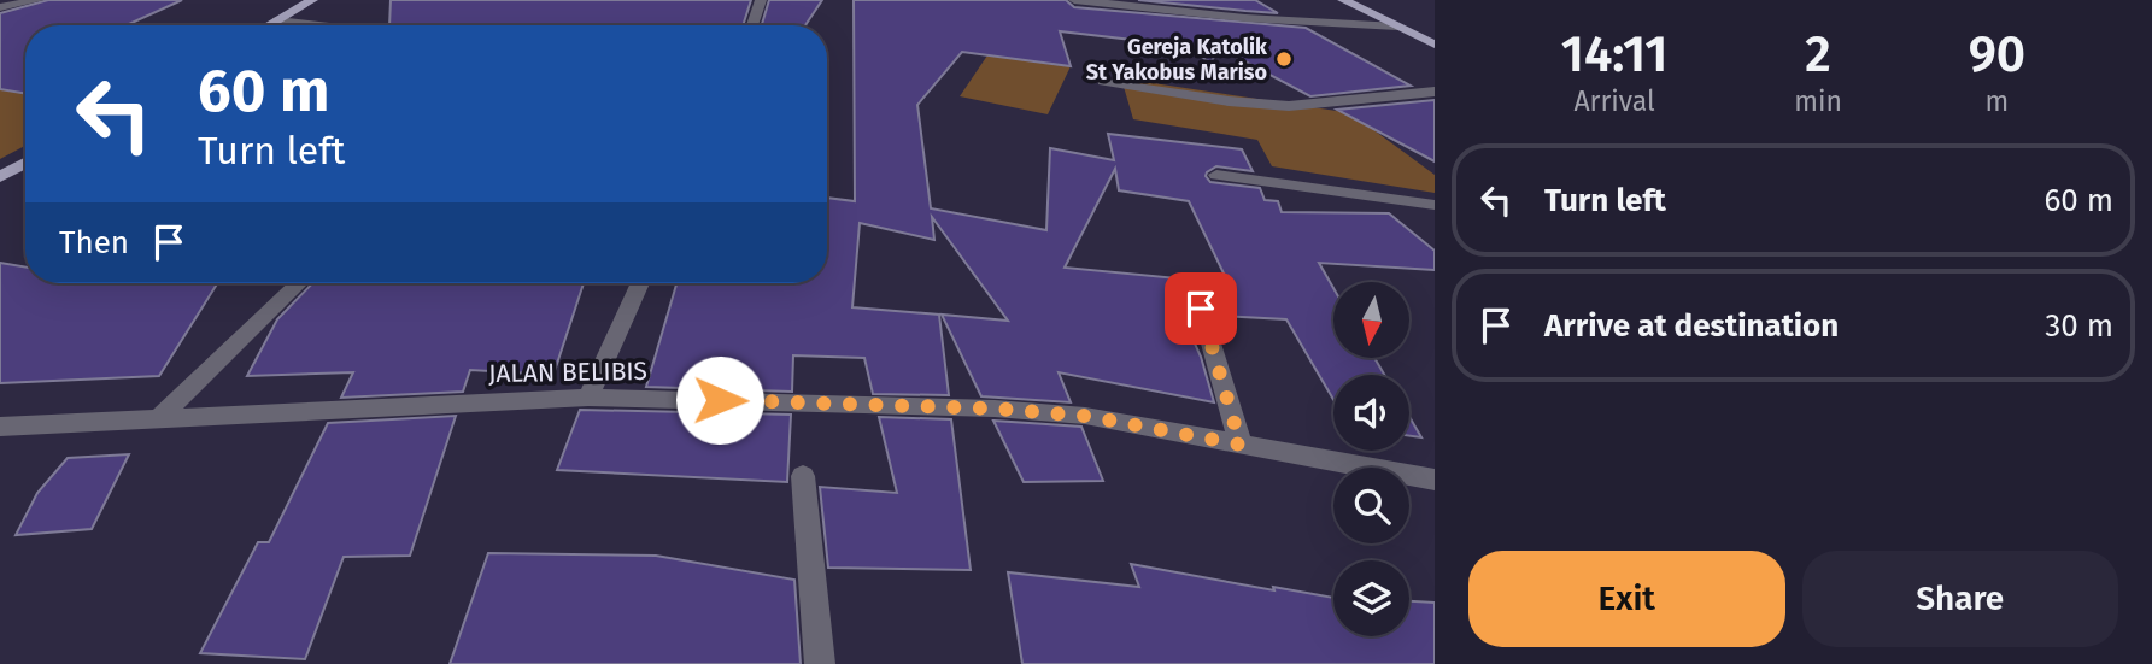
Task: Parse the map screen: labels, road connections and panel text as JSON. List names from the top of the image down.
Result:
{
  "streets": {
    "street": ["JALAN BELIBIS"]
  },
  "places": ["Gereja Katolik St Yakobus Mariso"],
  "north": "bottom",
  "page": {
    "eta": [
      "14:11",
      "Arrival",
      "2",
      "min",
      "90",
      "m"
    ],
    "turn": ["60 m", "Turn left"],
    "list": [
      {
        "name": "Turn left",
        "value": "60 m"
      },
      {
        "name": "Arrive at destination",
        "value": "30 m"
      }
    ],
    "then": "Then",
    "buttons": ["Exit", "Share"]
  }
}
